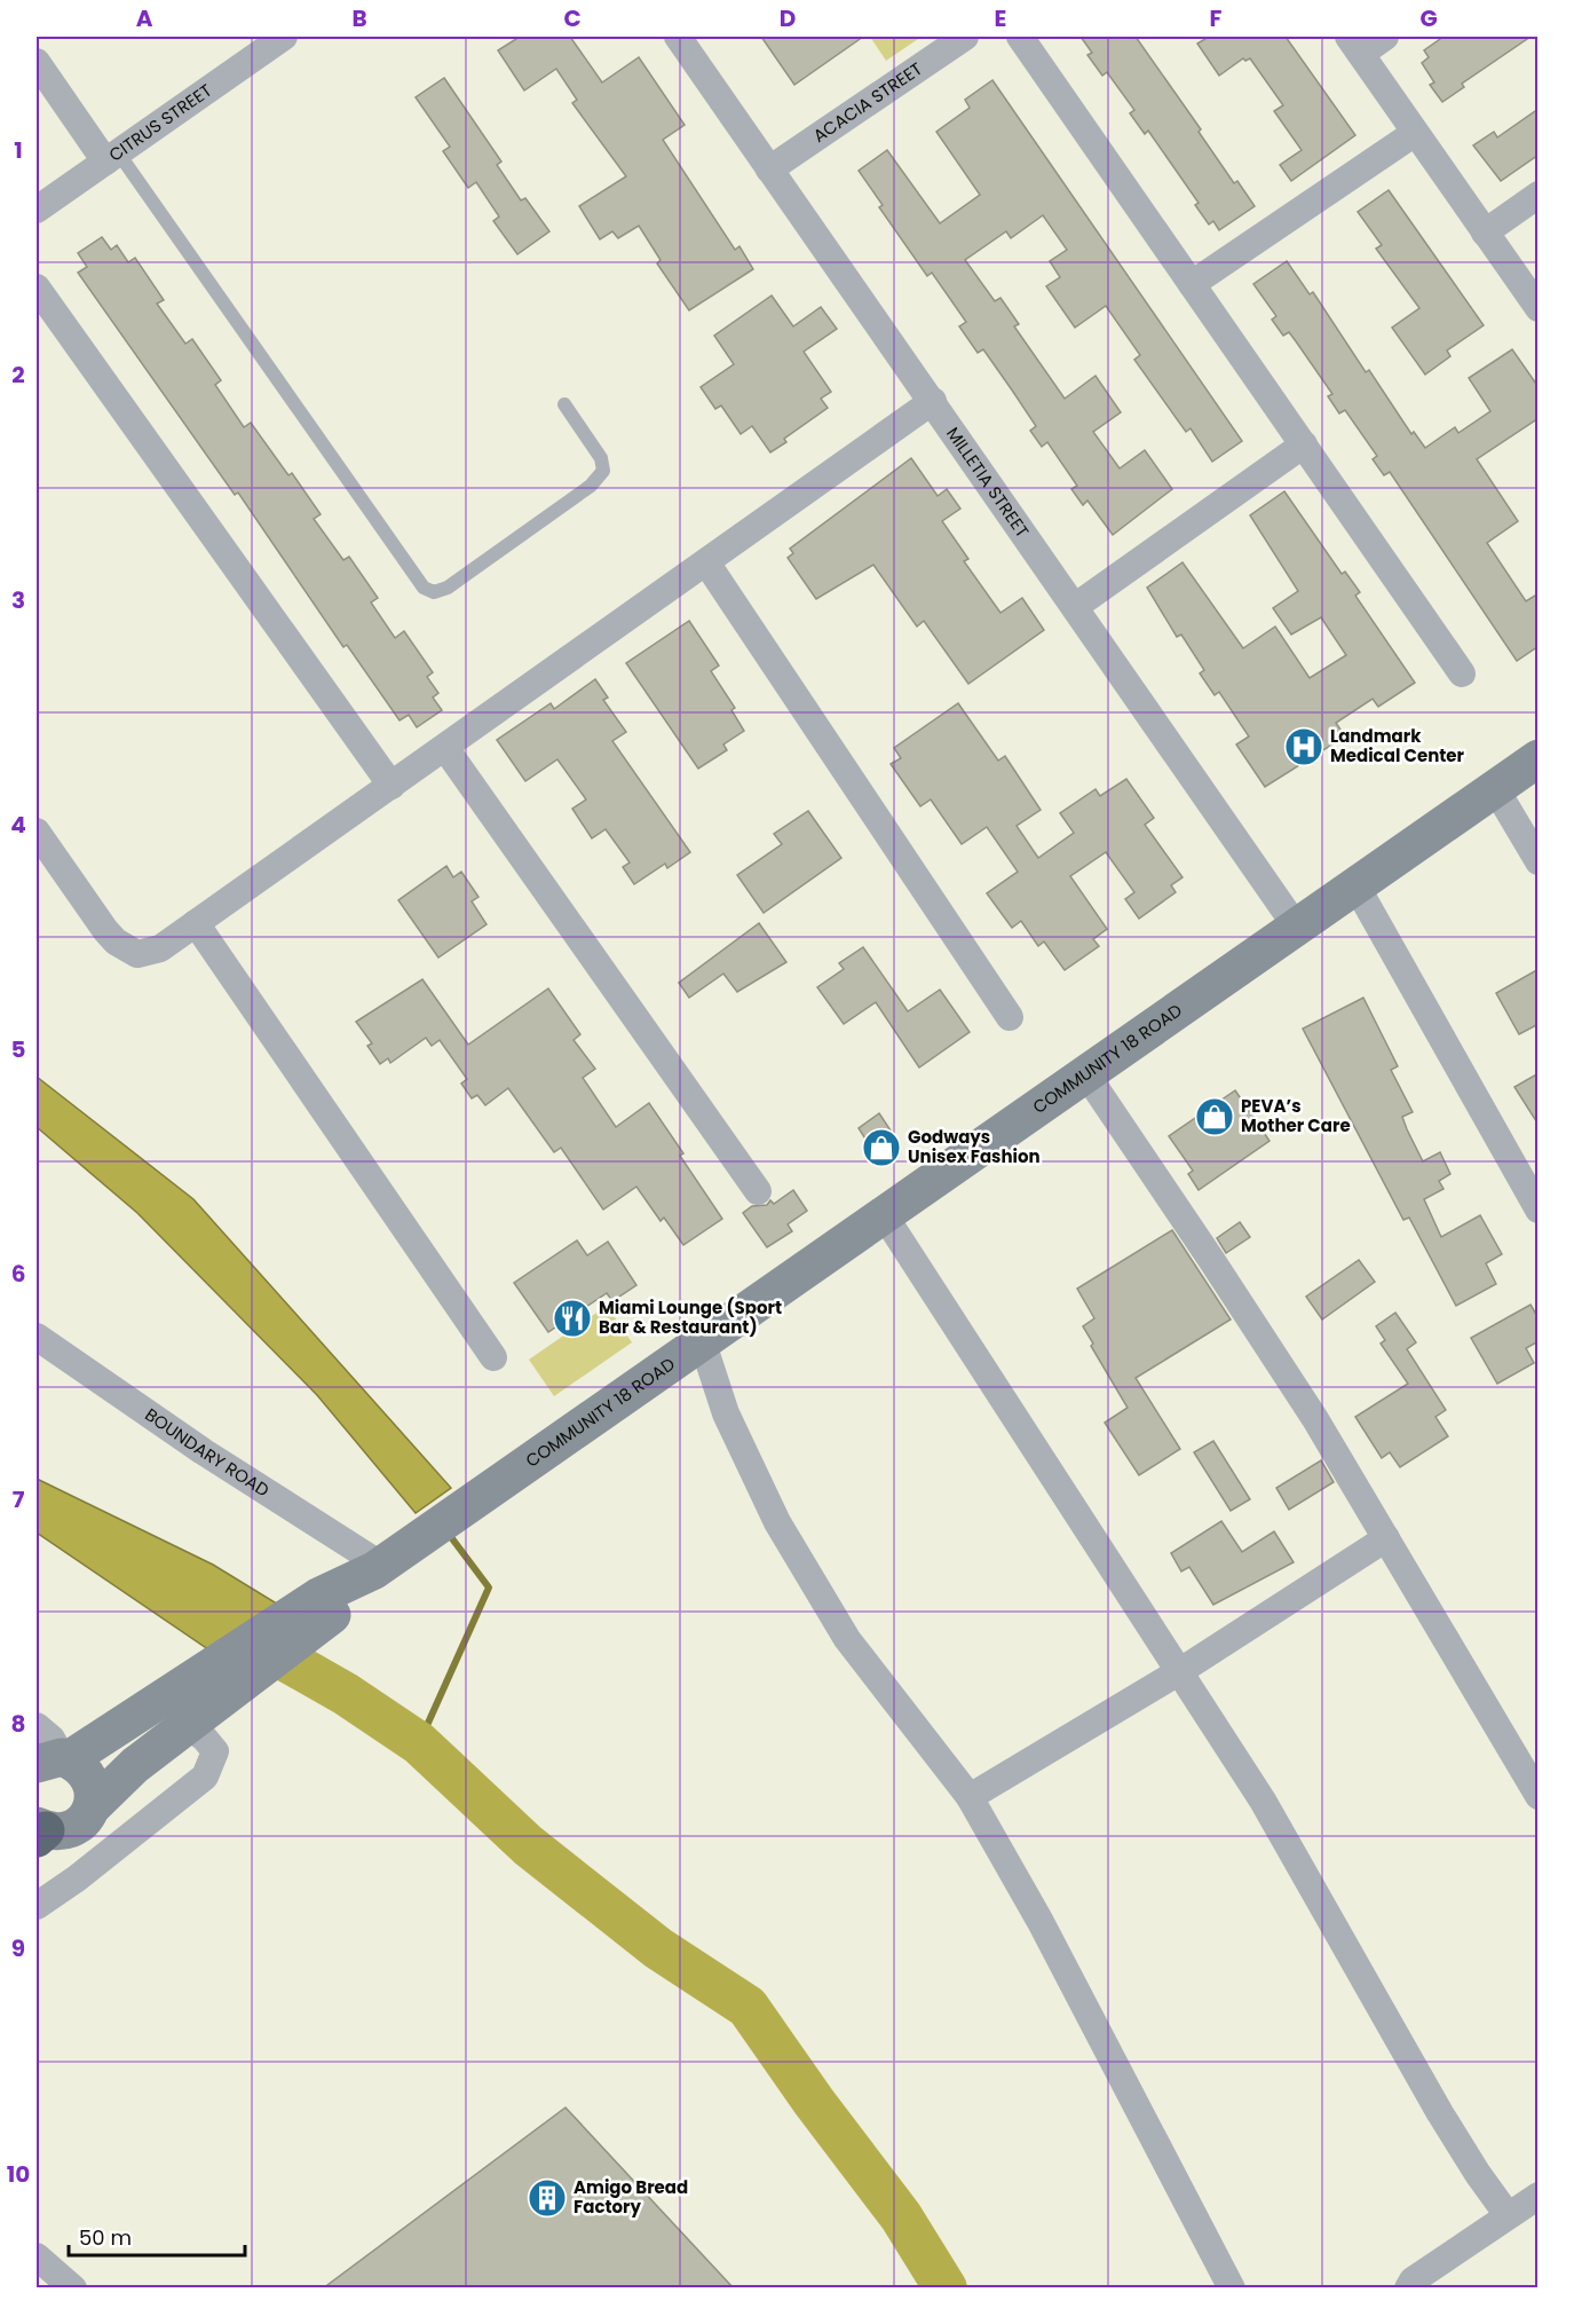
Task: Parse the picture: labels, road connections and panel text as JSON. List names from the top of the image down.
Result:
{
  "streets": {
    "main road": ["COMMUNITY 18 ROAD"],
    "street": [
      "ACACIA STREET",
      "CITRUS STREET",
      "MILLETIA STREET",
      "BOUNDARY ROAD"
    ]
  },
  "crossings": [
    ["ACACIA STREET", "MILLETIA STREET"],
    ["MILLETIA STREET", "COMMUNITY 18 ROAD"],
    ["COMMUNITY 18 ROAD", "BOUNDARY ROAD"]
  ],
  "places": {
    "hospital": ["Landmark Medical Center"],
    "shop": ["PEVA’s Mother Care", "Godways Unisex Fashion"],
    "restaurant": ["Miami Lounge (Sport Bar & Restaurant)"],
    "building": ["Amigo Bread Factory"]
  },
  "scale_bar": "50 m",
  "grid": {
    "columns": [
      "A",
      "B",
      "C",
      "D",
      "E",
      "F",
      "G"
    ],
    "rows": [
      "1",
      "2",
      "3",
      "4",
      "5",
      "6",
      "7",
      "8",
      "9",
      "10"
    ]
  }
}
